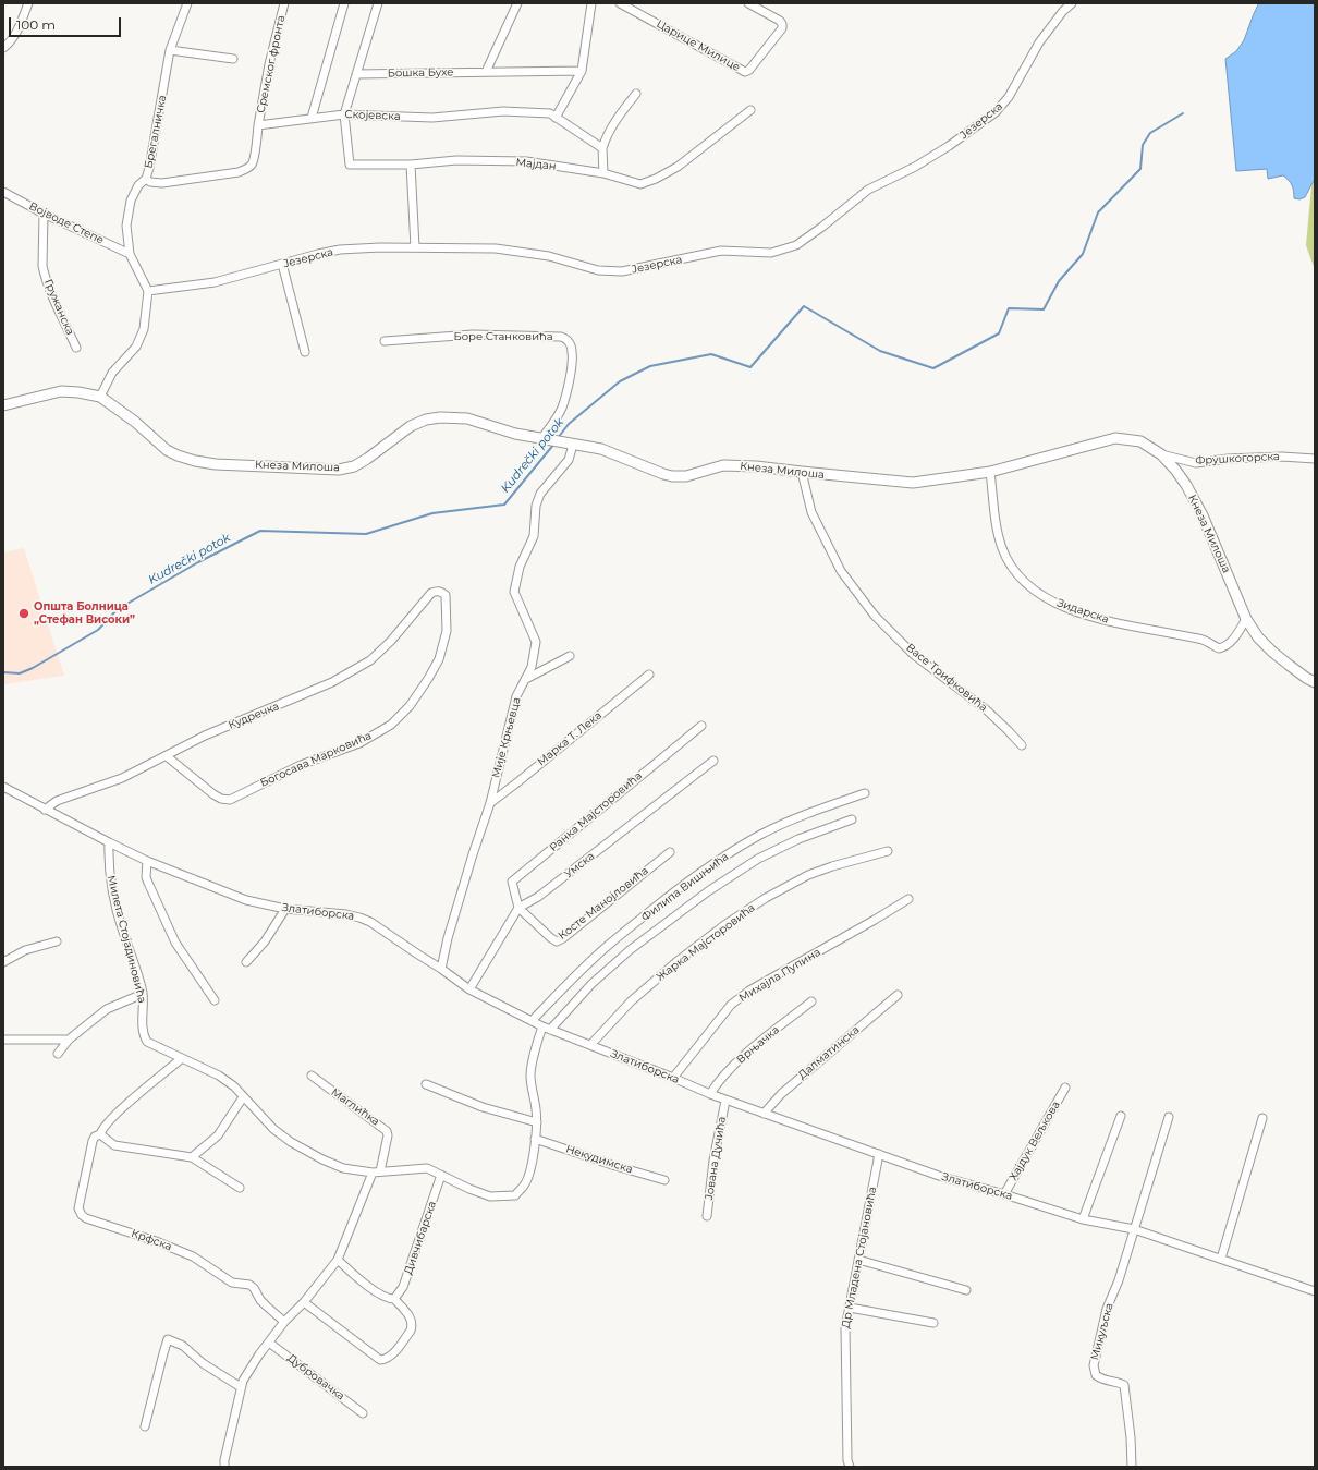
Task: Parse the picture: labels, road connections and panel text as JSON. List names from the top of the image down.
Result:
{
  "streets": {
    "street": [
      "Царице Милице",
      "Сремског фронта",
      "Бошка Бухе",
      "Скојевска",
      "Језерска",
      "Брегалничка",
      "Мајдан",
      "Војводе Степе",
      "Гружанска",
      "Боре Станковића",
      "Фрушкогорска",
      "Кнеза Милоша",
      "Зидарска",
      "Васе Трифковића",
      "Кудречка",
      "Мије Крњевца",
      "Марка Т. Лека",
      "Богосава Марковића",
      "Ранка Мајсторовића",
      "Умска",
      "Филипа Вишњића",
      "Косте Манојловића",
      "Златиборска",
      "Милета Стојадиновића",
      "Жарка Мајсторовића",
      "Михајла Пупина",
      "Врњачка",
      "Далматинска",
      "Маглићка",
      "Хајдук Вељкова",
      "Јована Дучића",
      "Некудимска",
      "Дивчибарска",
      "Крфска",
      "Др Младена Стојановића",
      "Микуљска",
      "Дубровачка"
    ]
  },
  "crossings": [
    ["Сремског фронта", "Скојевска"],
    ["Скојевска", "Мајдан"],
    ["Језерска", "Брегалничка"],
    ["Брегалничка", "Војводе Степе"],
    ["Војводе Степе", "Гружанска"],
    ["Боре Станковића", "Кнеза Милоша"],
    ["Фрушкогорска", "Кнеза Милоша"],
    ["Кнеза Милоша", "Зидарска"],
    ["Кнеза Милоша", "Васе Трифковића"],
    ["Кнеза Милоша", "Мије Крњевца"],
    ["Кудречка", "Богосава Марковића"],
    ["Кудречка", "Златиборска"],
    ["Мије Крњевца", "Марка Т. Лека"],
    ["Мије Крњевца", "Златиборска"],
    ["Ранка Мајсторовића", "Умска"],
    ["Ранка Мајсторовића", "Косте Манојловића"],
    ["Умска", "Косте Манојловића"],
    ["Умска", "Златиборска"],
    ["Филипа Вишњића", "Златиборска"],
    ["Златиборска", "Милета Стојадиновића"],
    ["Златиборска", "Жарка Мајсторовића"],
    ["Златиборска", "Михајла Пупина"],
    ["Златиборска", "Врњачка"],
    ["Златиборска", "Далматинска"],
    ["Златиборска", "Хајдук Вељкова"],
    ["Златиборска", "Јована Дучића"],
    ["Златиборска", "Др Младена Стојановића"],
    ["Златиборска", "Микуљска"],
    ["Милета Стојадиновића", "Крфска"]
  ],
  "water": ["Kudrečki potok"],
  "places": ["Општа Болница „Стефан Високи”"],
  "scale_bar": "100 m"
}
